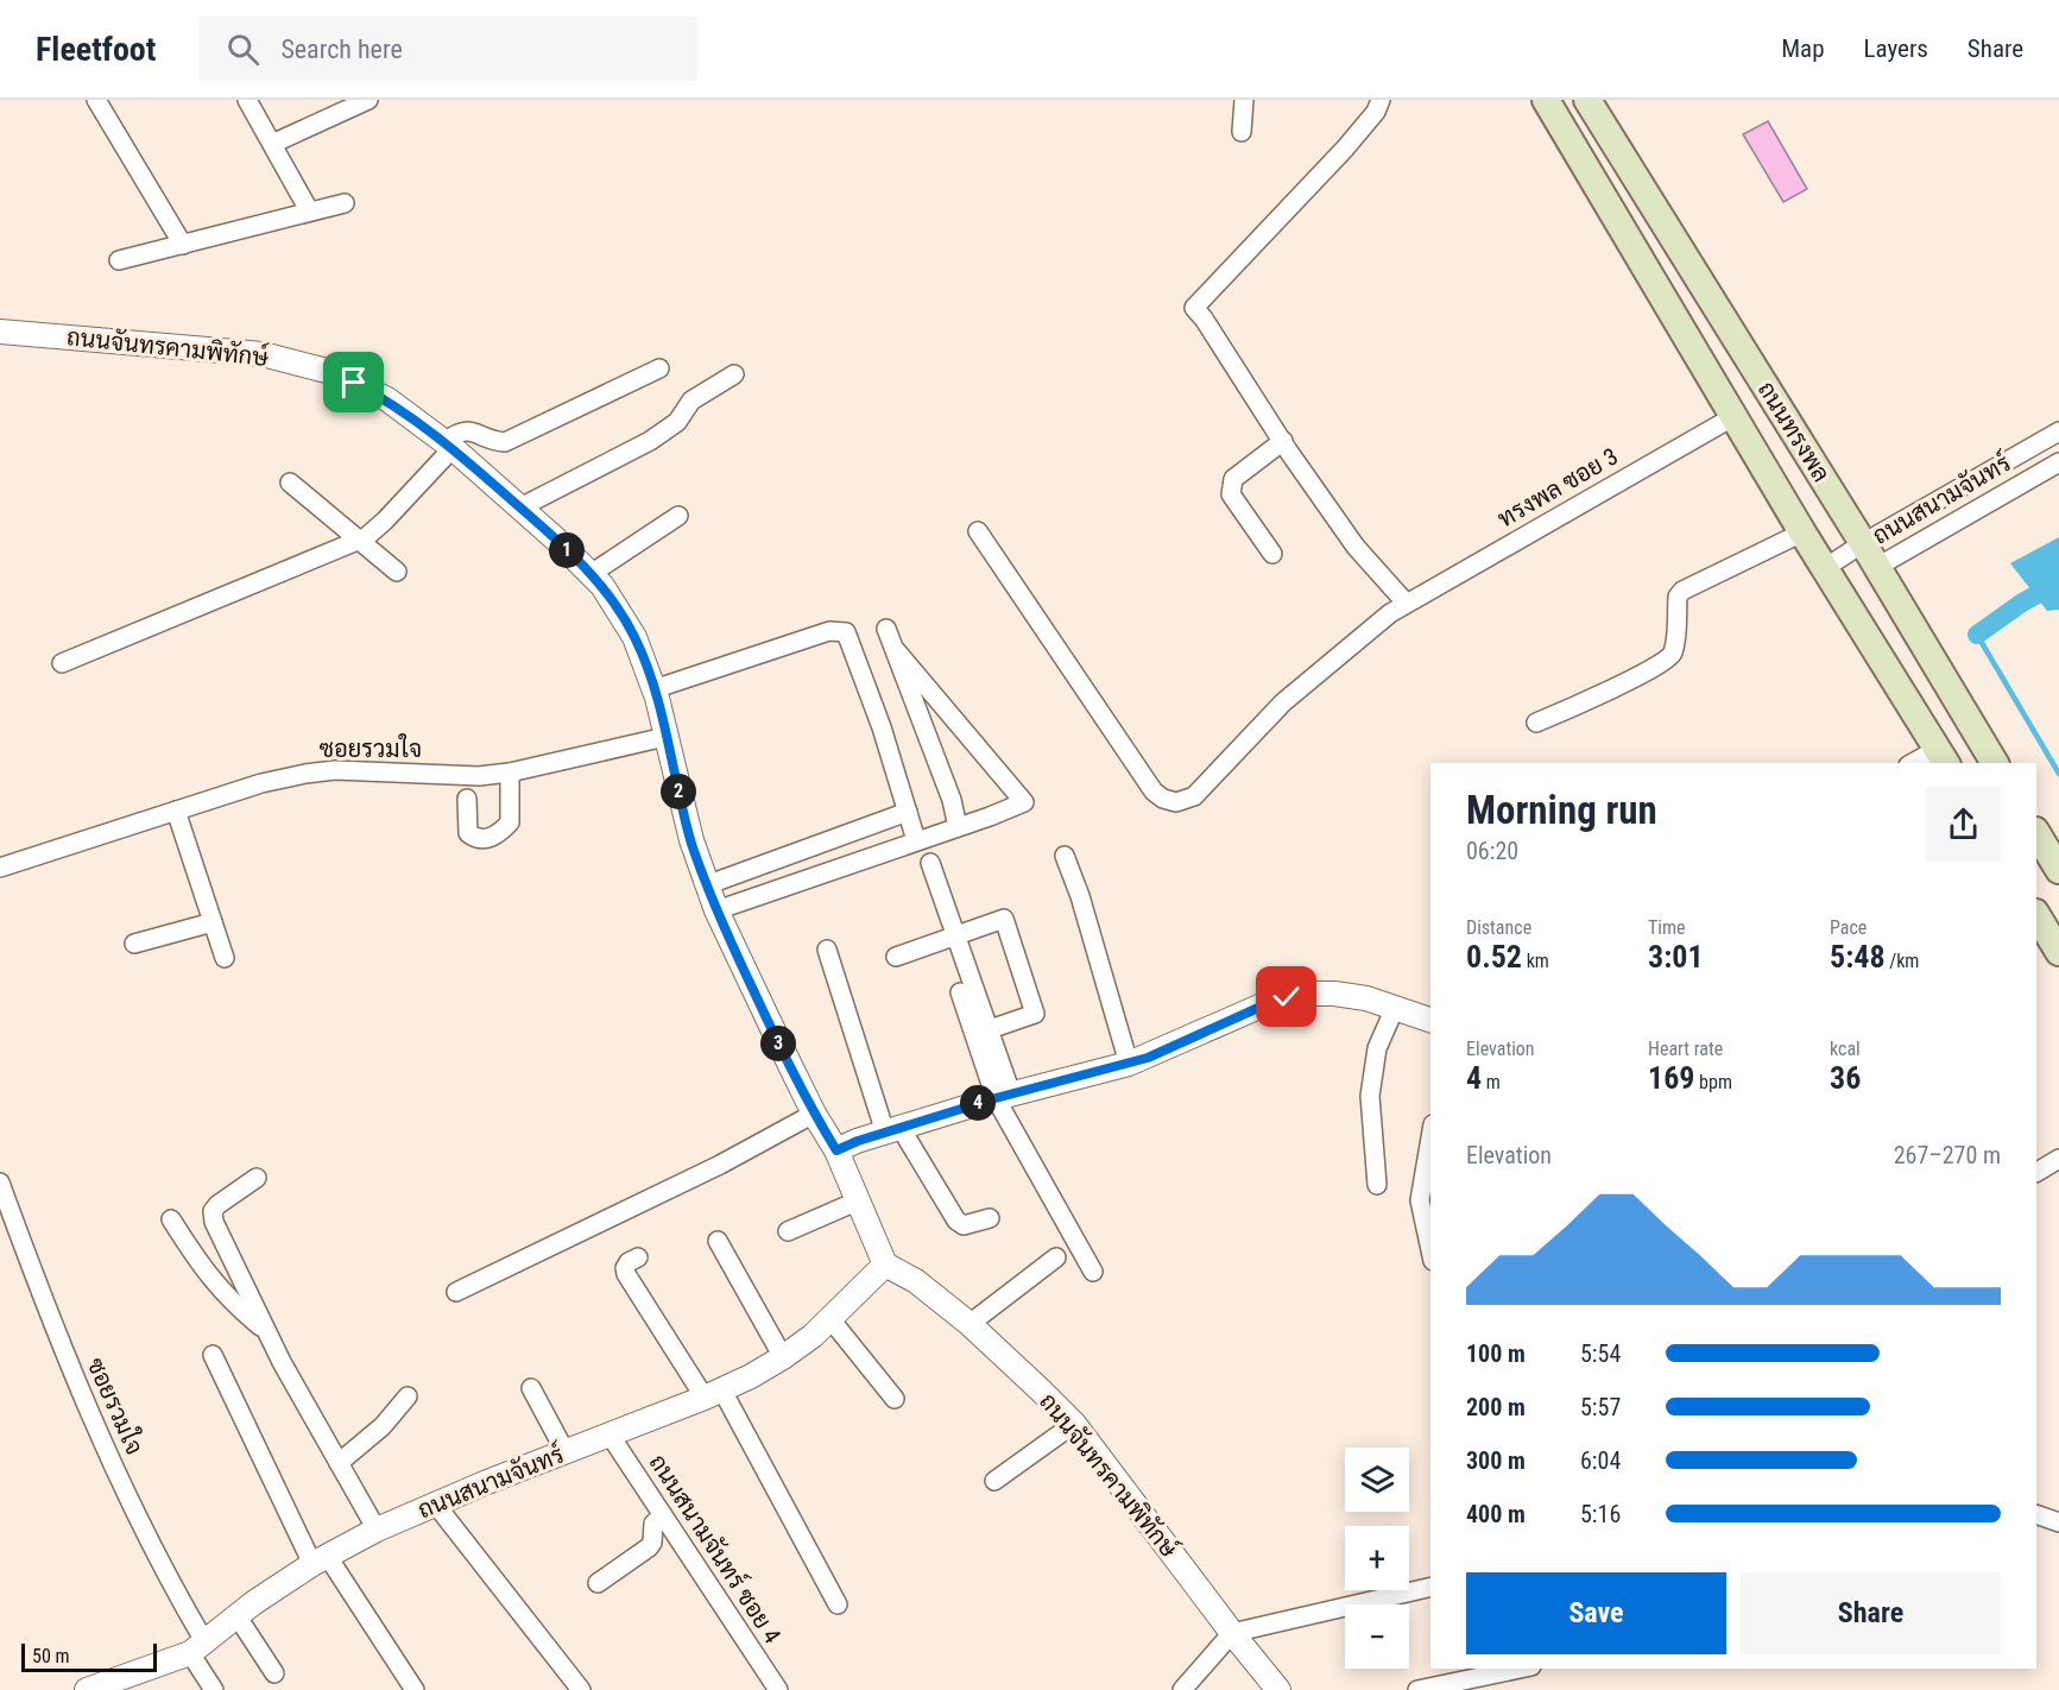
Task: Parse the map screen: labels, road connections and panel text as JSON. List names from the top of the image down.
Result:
{
  "streets": {
    "main road": ["ถนนทรงพล"],
    "street": [
      "ถนนจันทรคามพิทักษ์",
      "ทรงพล ซอย 3",
      "ถนนสนามจันทร์",
      "ซอยรวมใจ",
      "ถนนสนามจันทร์ ซอย 4"
    ]
  },
  "crossings": [
    ["ถนนจันทรคามพิทักษ์", "ถนนสนามจันทร์"],
    ["ถนนจันทรคามพิทักษ์", "ซอยรวมใจ"],
    ["ถนนทรงพล", "ทรงพล ซอย 3"],
    ["ถนนทรงพล", "ถนนสนามจันทร์"],
    ["ถนนสนามจันทร์", "ซอยรวมใจ"],
    ["ถนนสนามจันทร์", "ถนนสนามจันทร์ ซอย 4"]
  ],
  "scale_bar": "50 m",
  "page": {
    "header": "Fleetfoot",
    "search": "Search here",
    "nav": ["Map", "Layers", "Share"],
    "pins": [
      "1",
      "2",
      "3",
      "4"
    ],
    "heading": ["Morning run", "06:20"],
    "stats": [
      ["Distance", "0.52 km"],
      ["Time", "3:01"],
      ["Pace", "5:48 /km"],
      ["Elevation", "4 m"],
      ["Heart rate", "169 bpm"],
      ["kcal", "36"]
    ],
    "chart": ["Elevation", "267–270 m"],
    "list": [
      {
        "name": "100 m",
        "note": "5:54"
      },
      {
        "name": "200 m",
        "note": "5:57"
      },
      {
        "name": "300 m",
        "note": "6:04"
      },
      {
        "name": "400 m",
        "note": "5:16"
      }
    ],
    "map_buttons": ["+", "−"],
    "buttons": ["Save", "Share"],
    "scale": "50 m"
  }
}
